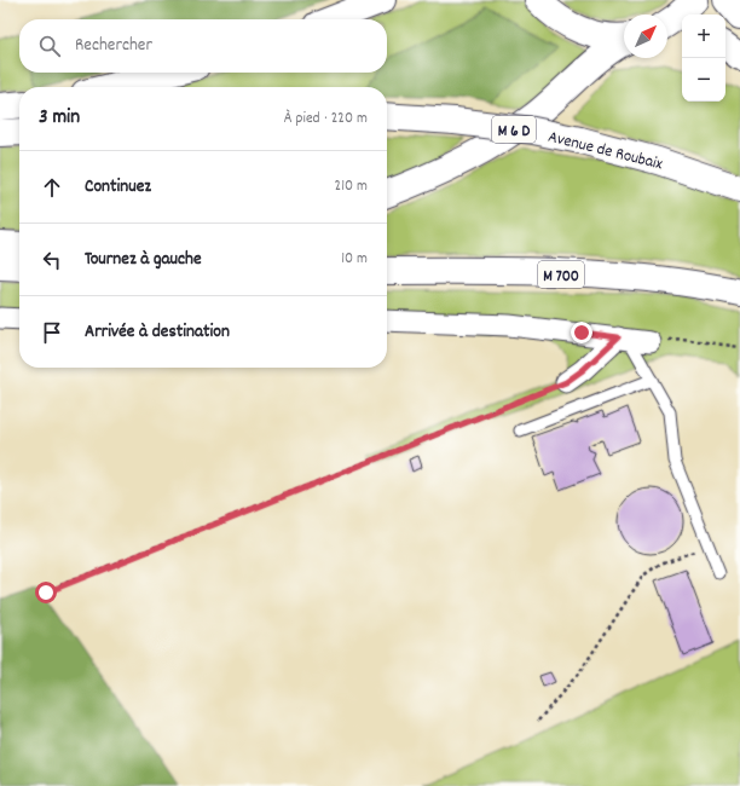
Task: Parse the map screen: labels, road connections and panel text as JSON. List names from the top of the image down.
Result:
{
  "streets": {
    "main road": ["M 6 D", "Avenue de Roubaix", "M 700"]
  },
  "north": "top right",
  "page": {
    "map_buttons": ["+", "−"],
    "search": "Rechercher",
    "heading": ["3 min", "À pied · 220 m"],
    "list": [
      ["Continuez", "210 m"],
      ["Tournez à gauche", "10 m"],
      "Arrivée à destination"
    ]
  }
}
